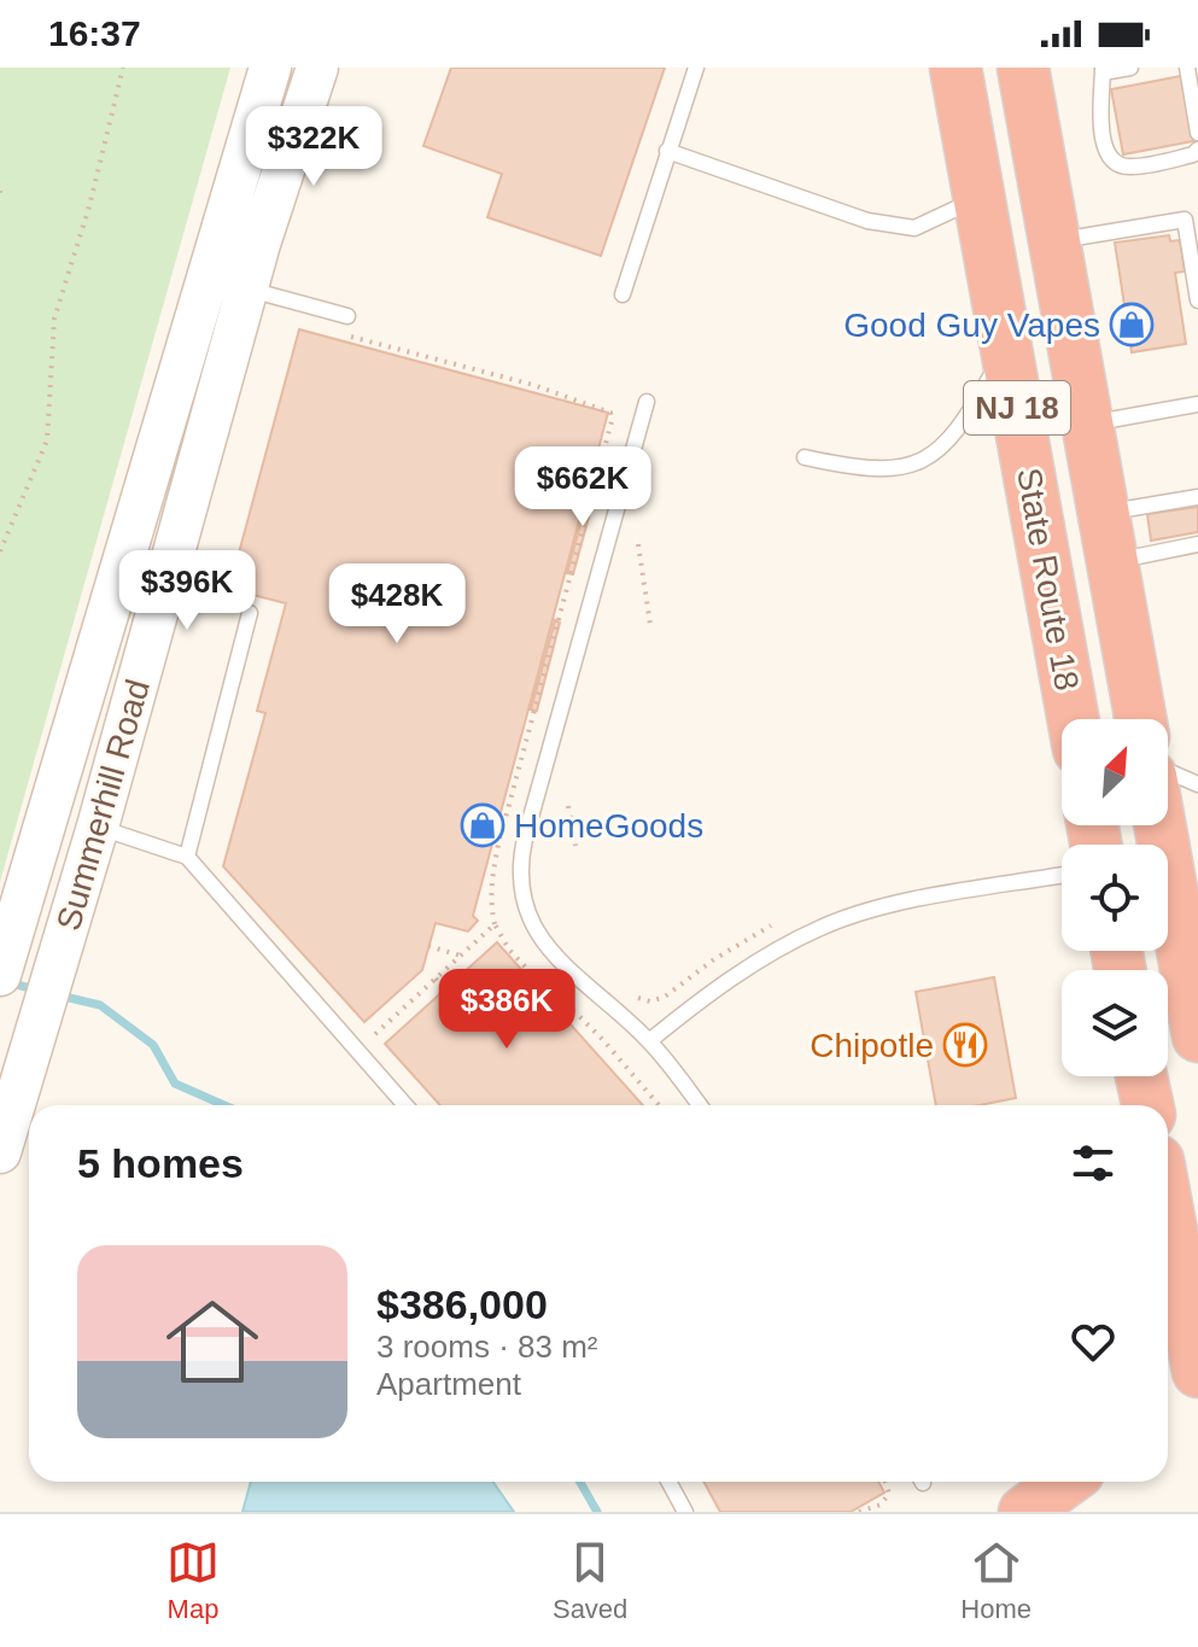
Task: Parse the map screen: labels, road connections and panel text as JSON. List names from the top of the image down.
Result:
{
  "streets": {
    "highway": ["NJ 18", "State Route 18"],
    "street": ["Summerhill Road"]
  },
  "places": {
    "shop": ["Good Guy Vapes", "HomeGoods"],
    "restaurant": ["Chipotle"]
  },
  "north": "top right",
  "page": {
    "status": "16:37",
    "price": [
      "$322K",
      "$662K",
      "$396K",
      "$428K",
      "$386K"
    ],
    "heading": "5 homes",
    "list": [
      {
        "name": "$386,000",
        "note": "3 rooms · 83 m² · Apartment"
      }
    ],
    "tabs": ["Map", "Saved", "Home"]
  }
}
